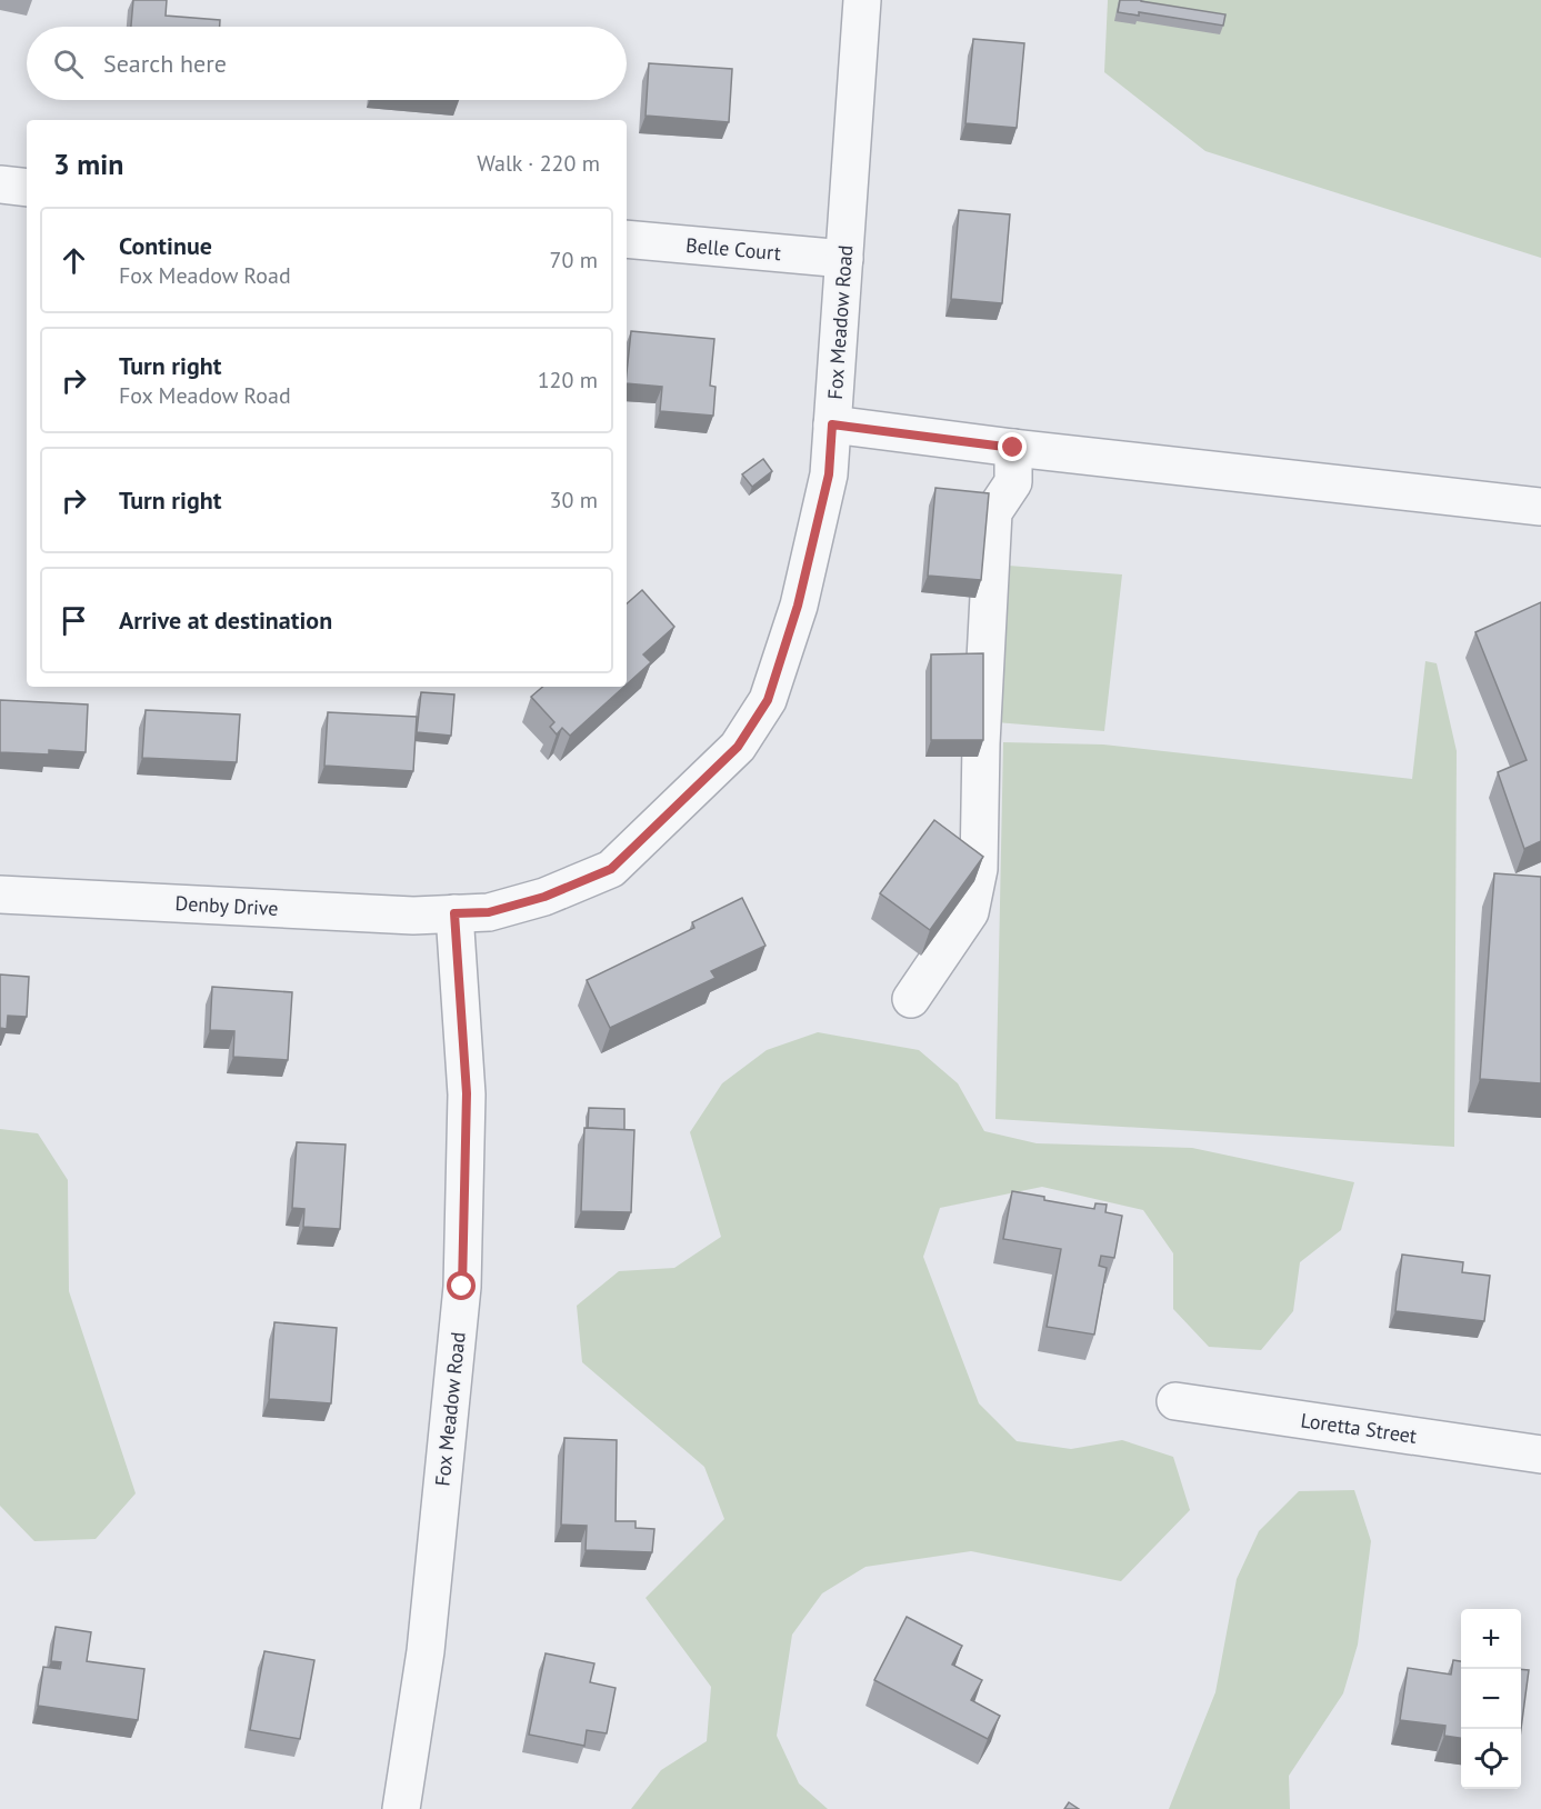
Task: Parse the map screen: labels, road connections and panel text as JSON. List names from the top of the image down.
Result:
{
  "streets": {
    "street": [
      "Belle Court",
      "Fox Meadow Road",
      "Denby Drive",
      "Loretta Street"
    ]
  },
  "crossings": [
    ["Belle Court", "Fox Meadow Road"],
    ["Fox Meadow Road", "Denby Drive"]
  ],
  "page": {
    "search": "Search here",
    "heading": ["3 min", "Walk · 220 m"],
    "list": [
      ["Continue", "Fox Meadow Road", "70 m"],
      ["Turn right", "Fox Meadow Road", "120 m"],
      ["Turn right", "30 m"],
      "Arrive at destination"
    ],
    "map_buttons": ["+", "−"]
  }
}
